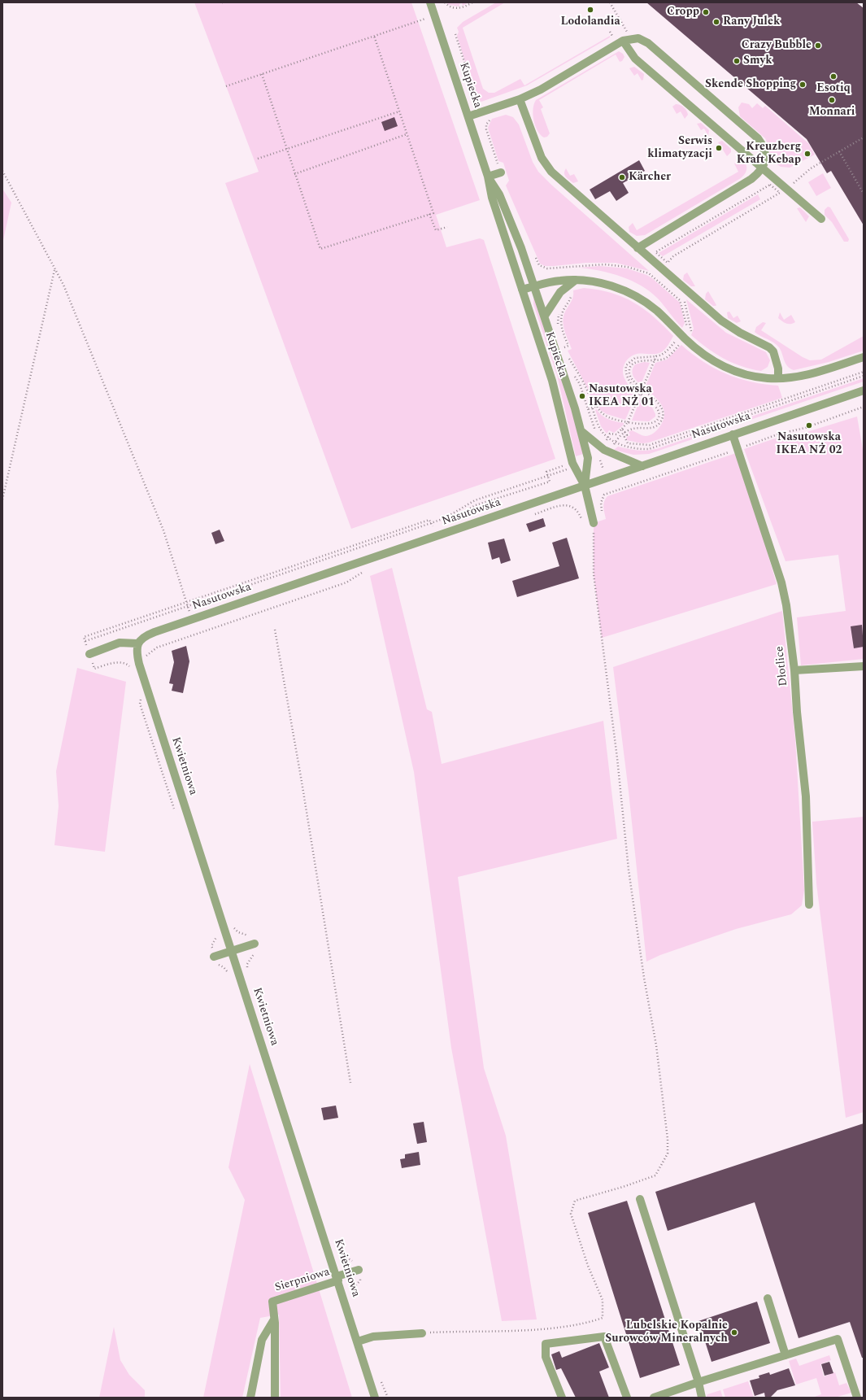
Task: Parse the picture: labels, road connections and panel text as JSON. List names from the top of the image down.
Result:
{
  "streets": {
    "street": [
      "Kupiecka",
      "Nasutowska",
      "Dłotlice",
      "Kwietniowa",
      "Sierpniowa"
    ]
  },
  "crossings": [
    ["Kupiecka", "Nasutowska"],
    ["Nasutowska", "Dłotlice"],
    ["Nasutowska", "Kwietniowa"],
    ["Kwietniowa", "Sierpniowa"]
  ],
  "places": [
    "Lodolandia",
    "Cropp",
    "Rany Julek",
    "Crazy Bubble",
    "Smyk",
    "Esotiq",
    "Skende Shopping",
    "Monnari",
    "Serwis klimatyzacji",
    "Kreuzberg Kraft Kebap",
    "Kärcher",
    "Nasutowska IKEA NŻ 01",
    "Nasutowska IKEA NŻ 02",
    "Lubelskie Kopalnie Surowców Mineralnych"
  ]
}
